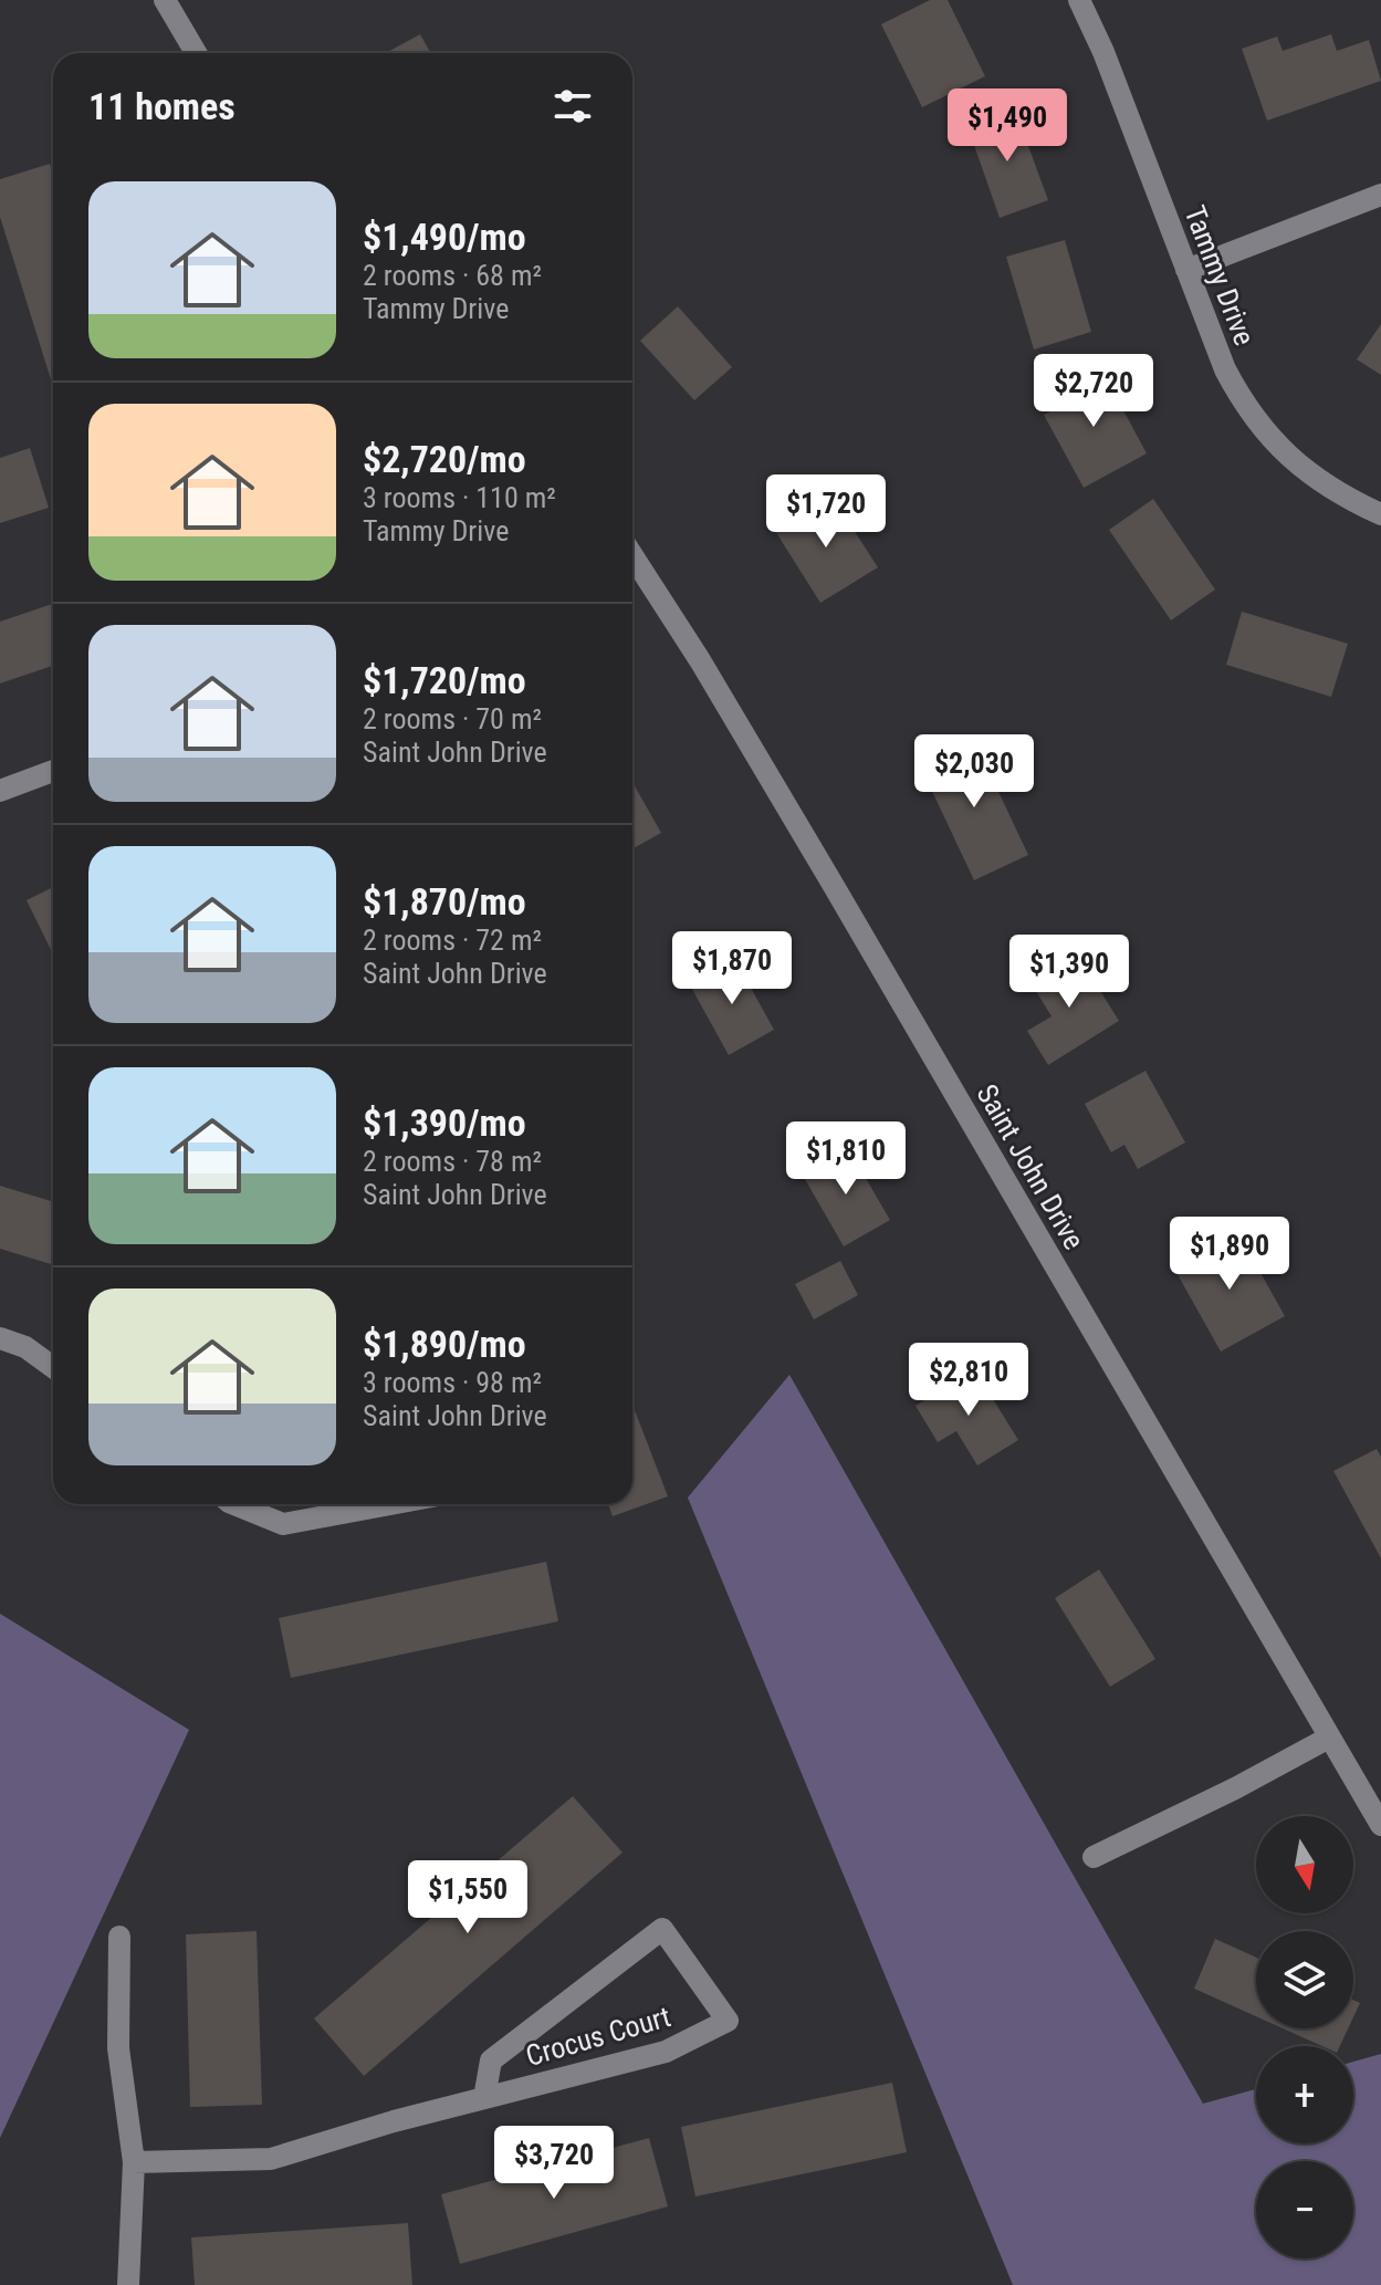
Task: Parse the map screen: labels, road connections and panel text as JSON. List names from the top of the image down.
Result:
{
  "streets": {
    "street": ["Tammy Drive", "Saint John Drive", "Crocus Court"]
  },
  "north": "bottom",
  "page": {
    "heading": "11 homes",
    "price": [
      "$1,490",
      "$2,720",
      "$1,720",
      "$2,030",
      "$1,870",
      "$1,390",
      "$1,810",
      "$1,890",
      "$2,810",
      "$1,550",
      "$3,720"
    ],
    "list": [
      {
        "name": "$1,490/mo",
        "note": "2 rooms · 68 m² · Tammy Drive"
      },
      {
        "name": "$2,720/mo",
        "note": "3 rooms · 110 m² · Tammy Drive"
      },
      {
        "name": "$1,720/mo",
        "note": "2 rooms · 70 m² · Saint John Drive"
      },
      {
        "name": "$1,870/mo",
        "note": "2 rooms · 72 m² · Saint John Drive"
      },
      {
        "name": "$1,390/mo",
        "note": "2 rooms · 78 m² · Saint John Drive"
      },
      {
        "name": "$1,890/mo",
        "note": "3 rooms · 98 m² · Saint John Drive"
      }
    ],
    "map_buttons": ["+", "−"]
  }
}
